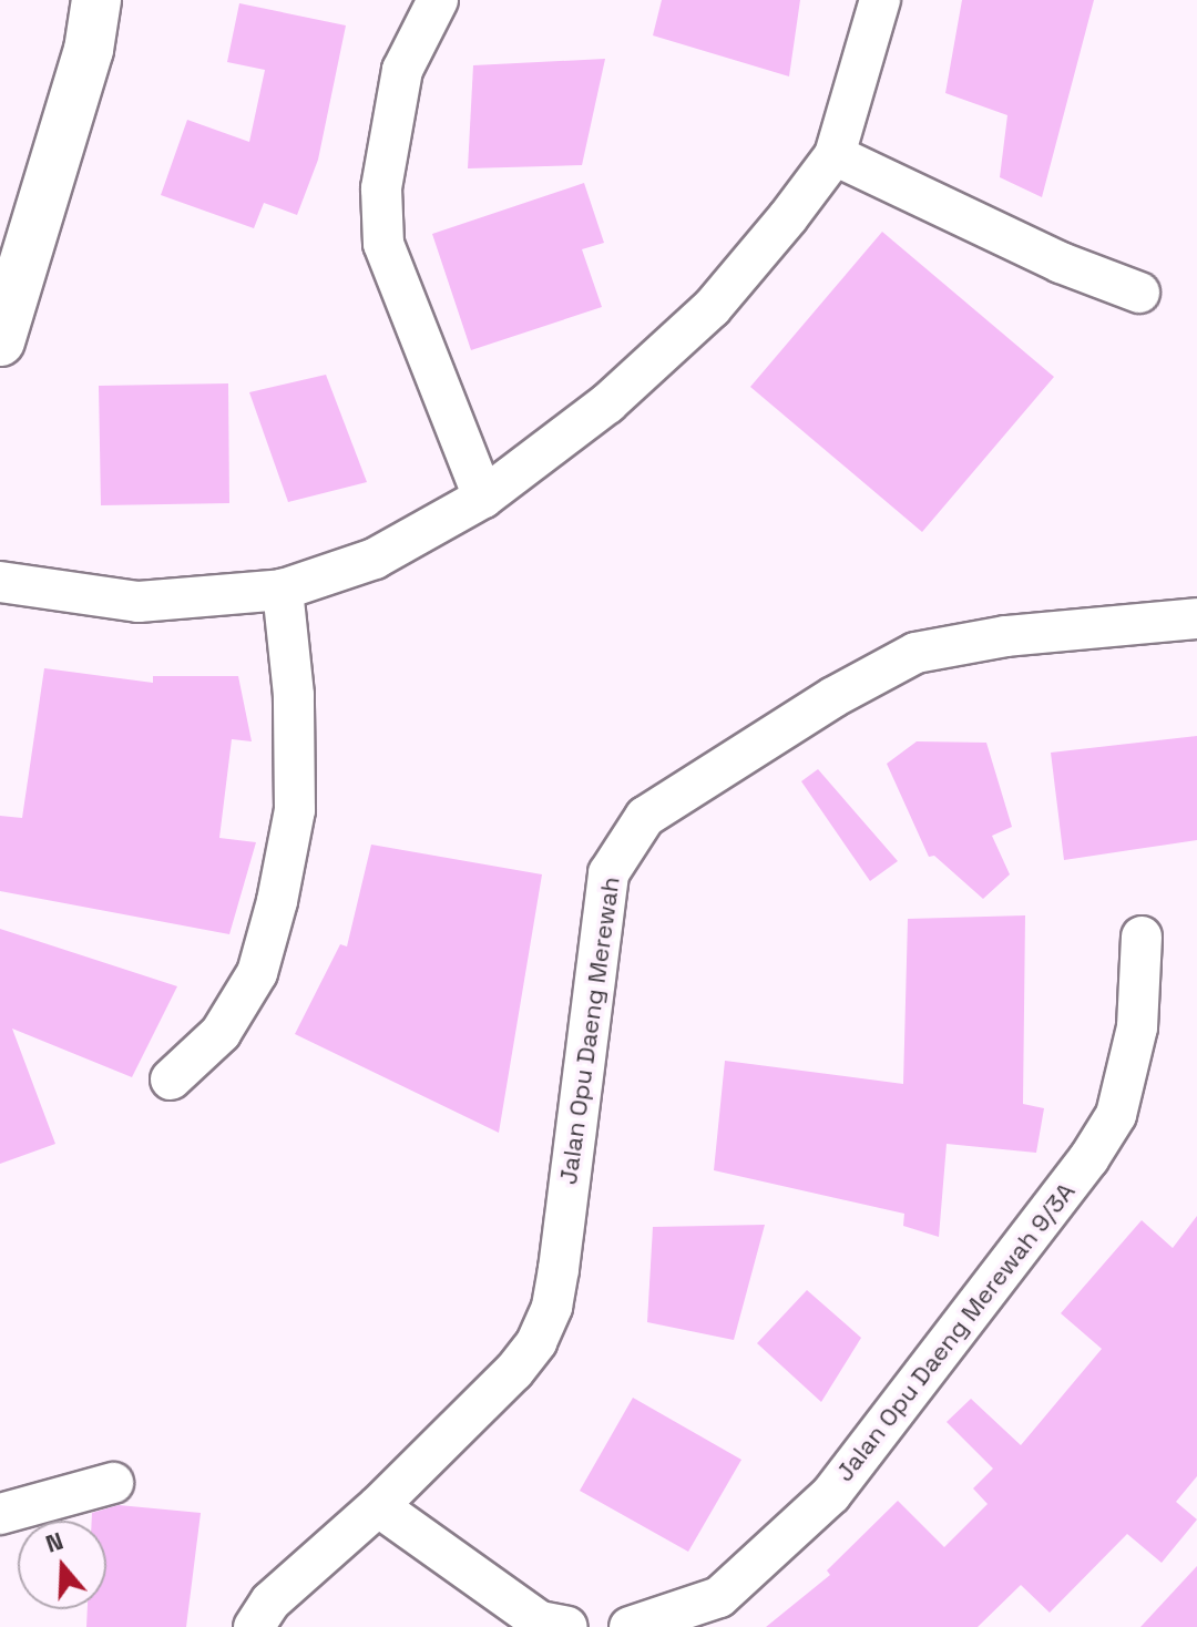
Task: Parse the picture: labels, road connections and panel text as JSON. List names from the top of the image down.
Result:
{
  "streets": {
    "street": ["Jalan Opu Daeng Merewah", "Jalan Opu Daeng Merewah 9/3A"]
  },
  "north": "top"
}
